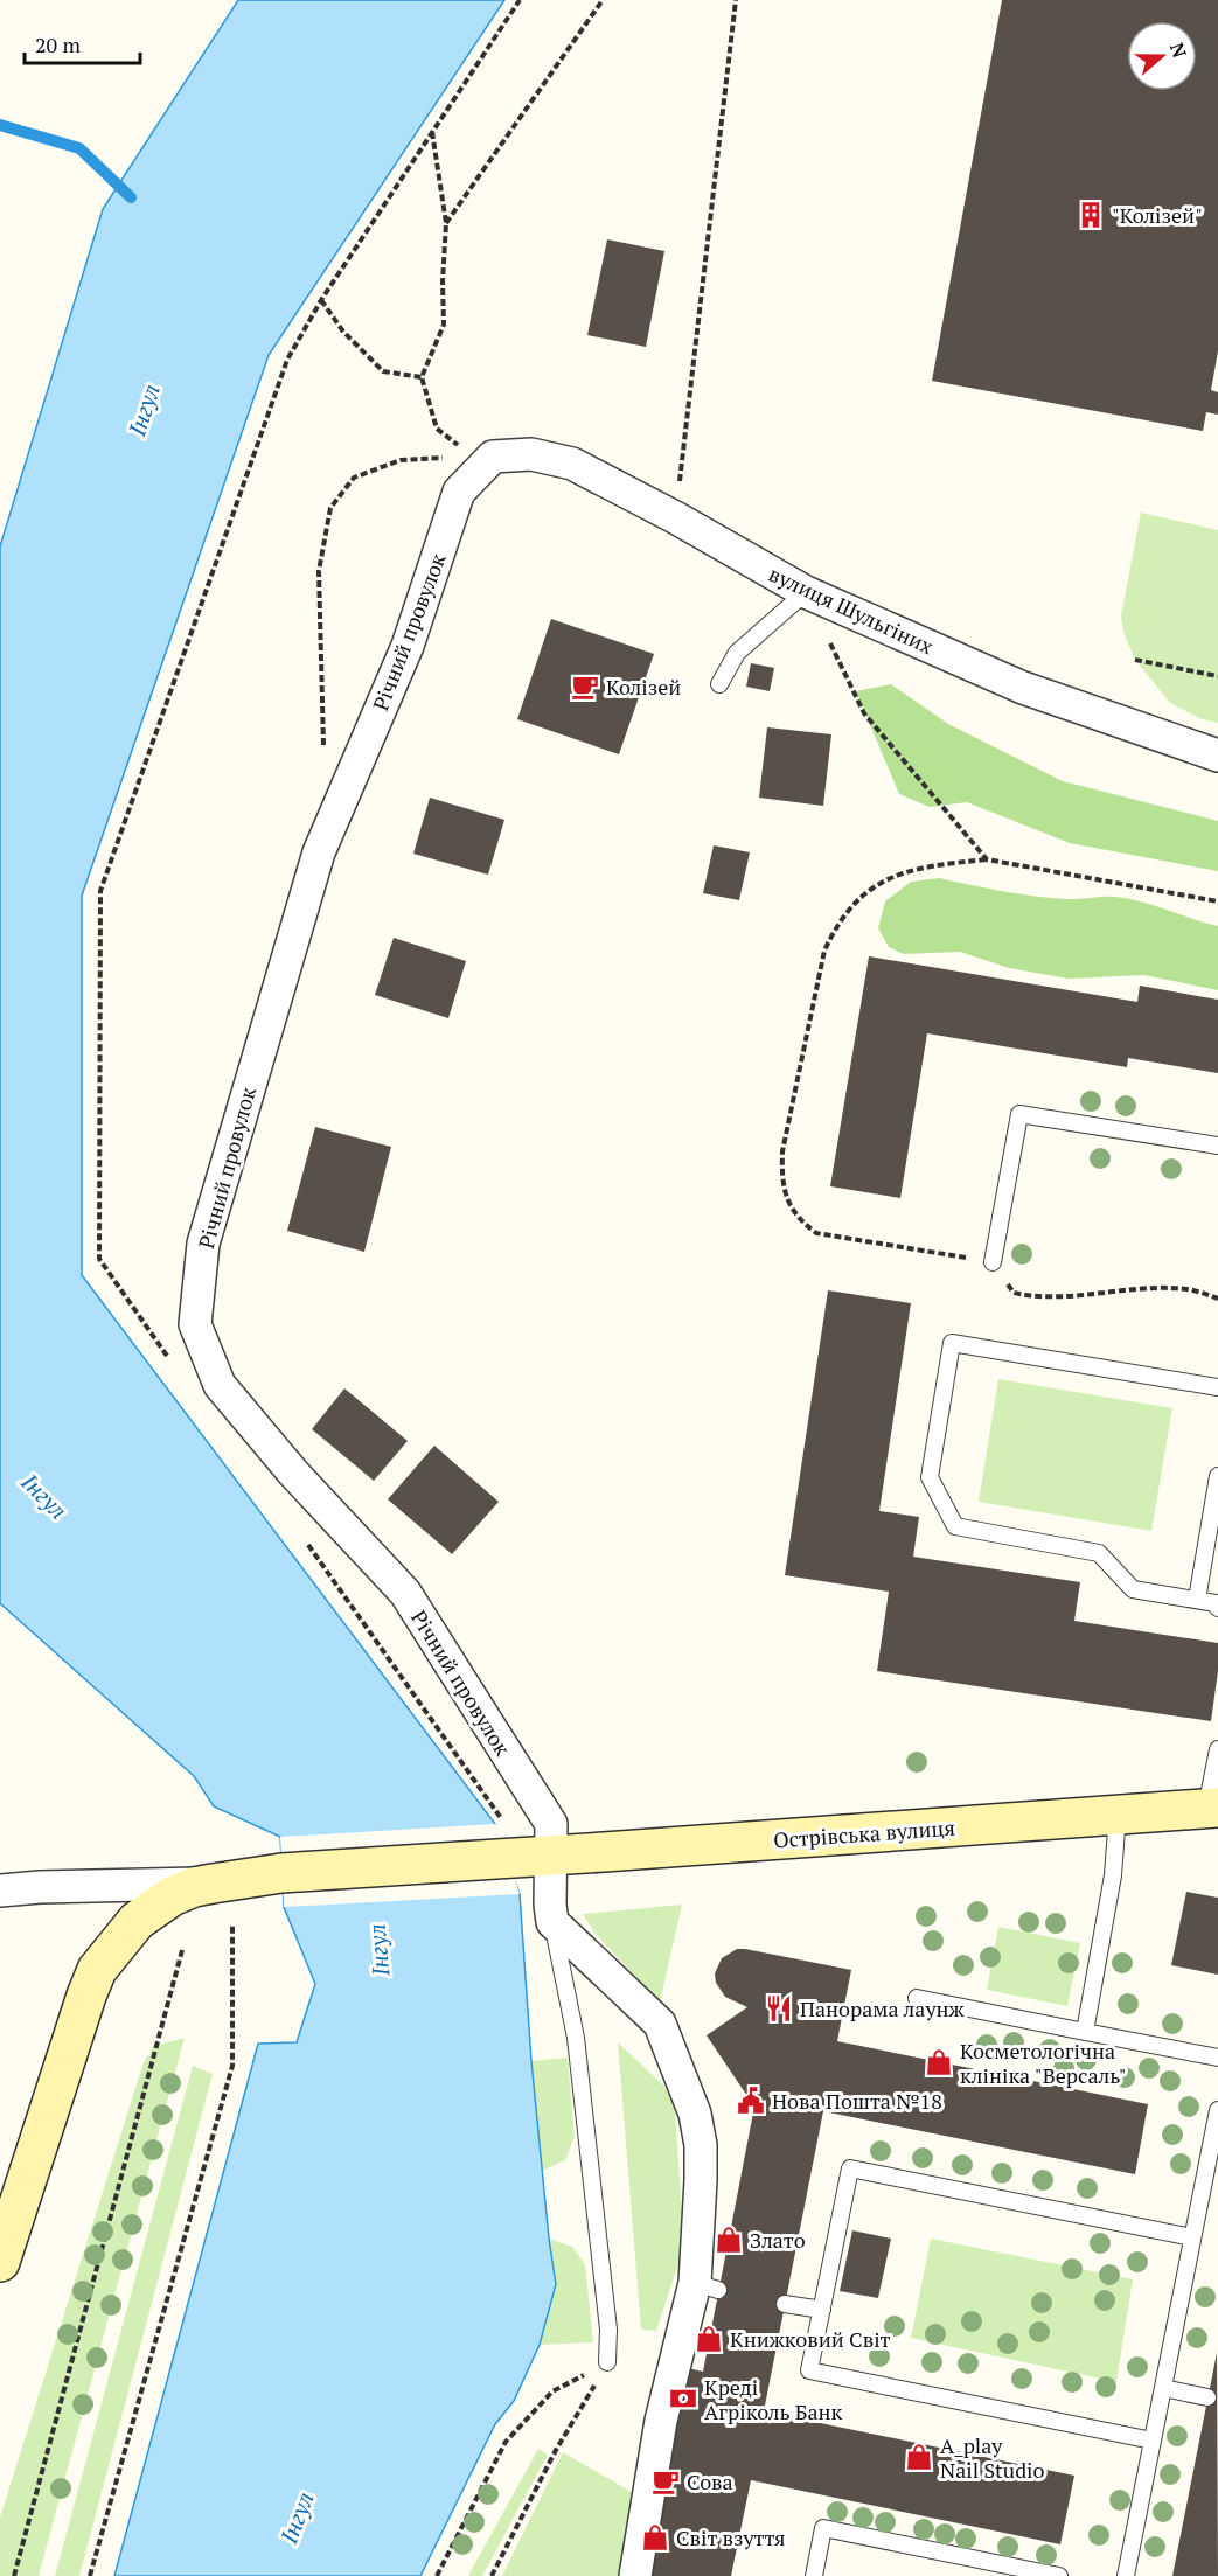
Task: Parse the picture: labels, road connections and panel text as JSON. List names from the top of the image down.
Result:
{
  "streets": {
    "main road": ["Острівська вулиця"],
    "street": ["вулиця Шульгіних", "Річний провулок"]
  },
  "crossings": [
    ["вулиця Шульгіних", "Річний провулок"],
    ["Річний провулок", "Острівська вулиця"]
  ],
  "water": ["Інгул"],
  "places": {
    "building": ["\"Колізей\""],
    "cafe": ["Колізей", "Сова"],
    "restaurant": ["Панорама лаунж"],
    "shop": [
      "Косметологічна клініка \"Версаль\"",
      "Злато",
      "Книжковий Світ",
      "A_play Nail Studio",
      "Світ взуття"
    ],
    "public building": ["Нова Пошта №18"],
    "bank": ["Креді Агріколь Банк"]
  },
  "scale_bar": "20 m",
  "north": "right"
}
